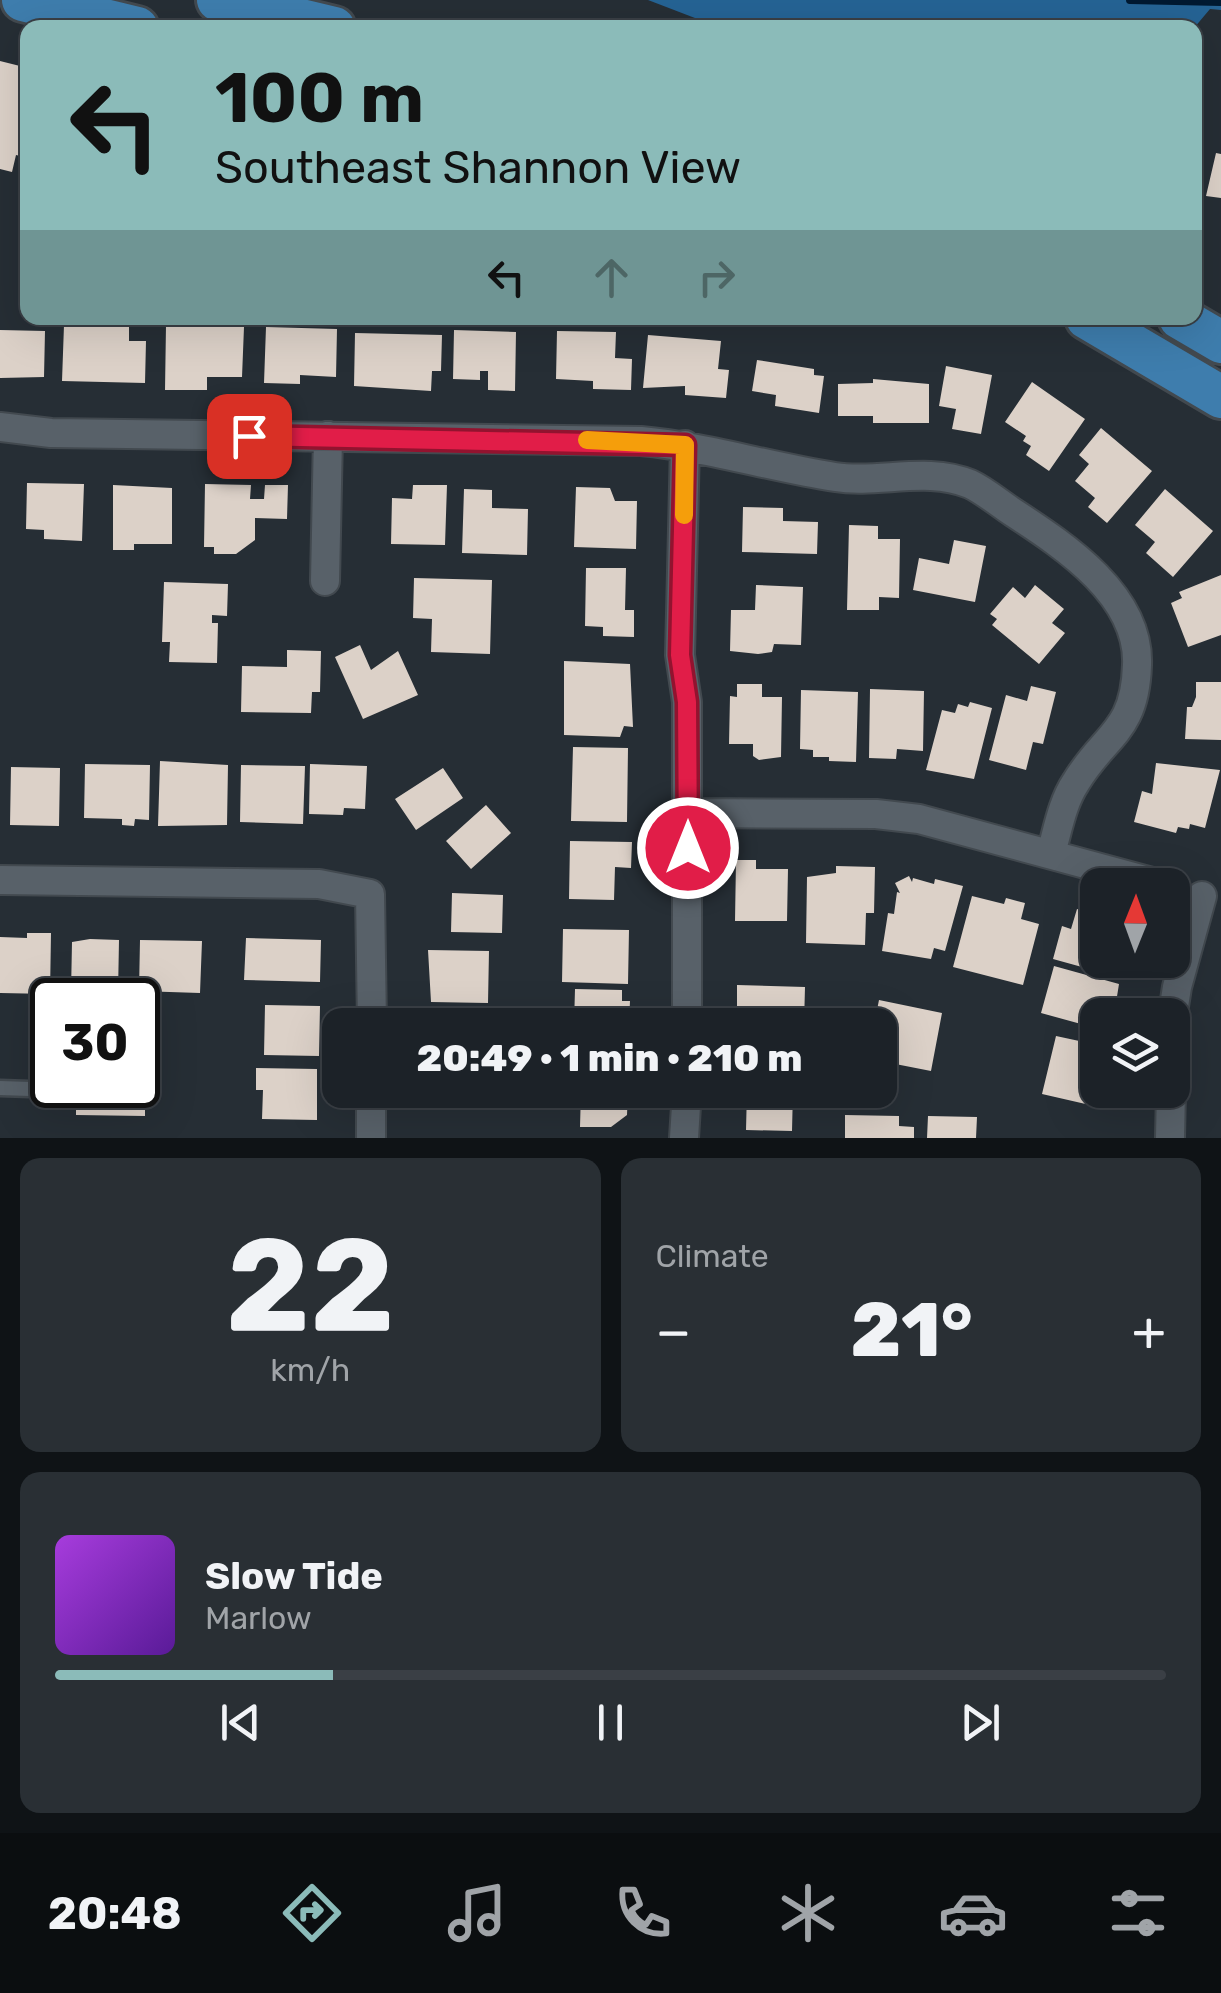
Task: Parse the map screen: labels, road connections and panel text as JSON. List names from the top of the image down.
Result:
{
  "north": "top",
  "page": {
    "turn": ["100 m", "Southeast Shannon View"],
    "limit": "30",
    "trip": "20:49 · 1 min · 210 m",
    "tile": [
      ["22", "km/h"],
      "Climate"
    ],
    "heat": ["−", "21°", "+"],
    "song": ["Slow Tide", "Marlow"],
    "tabs": "20:48"
  }
}
